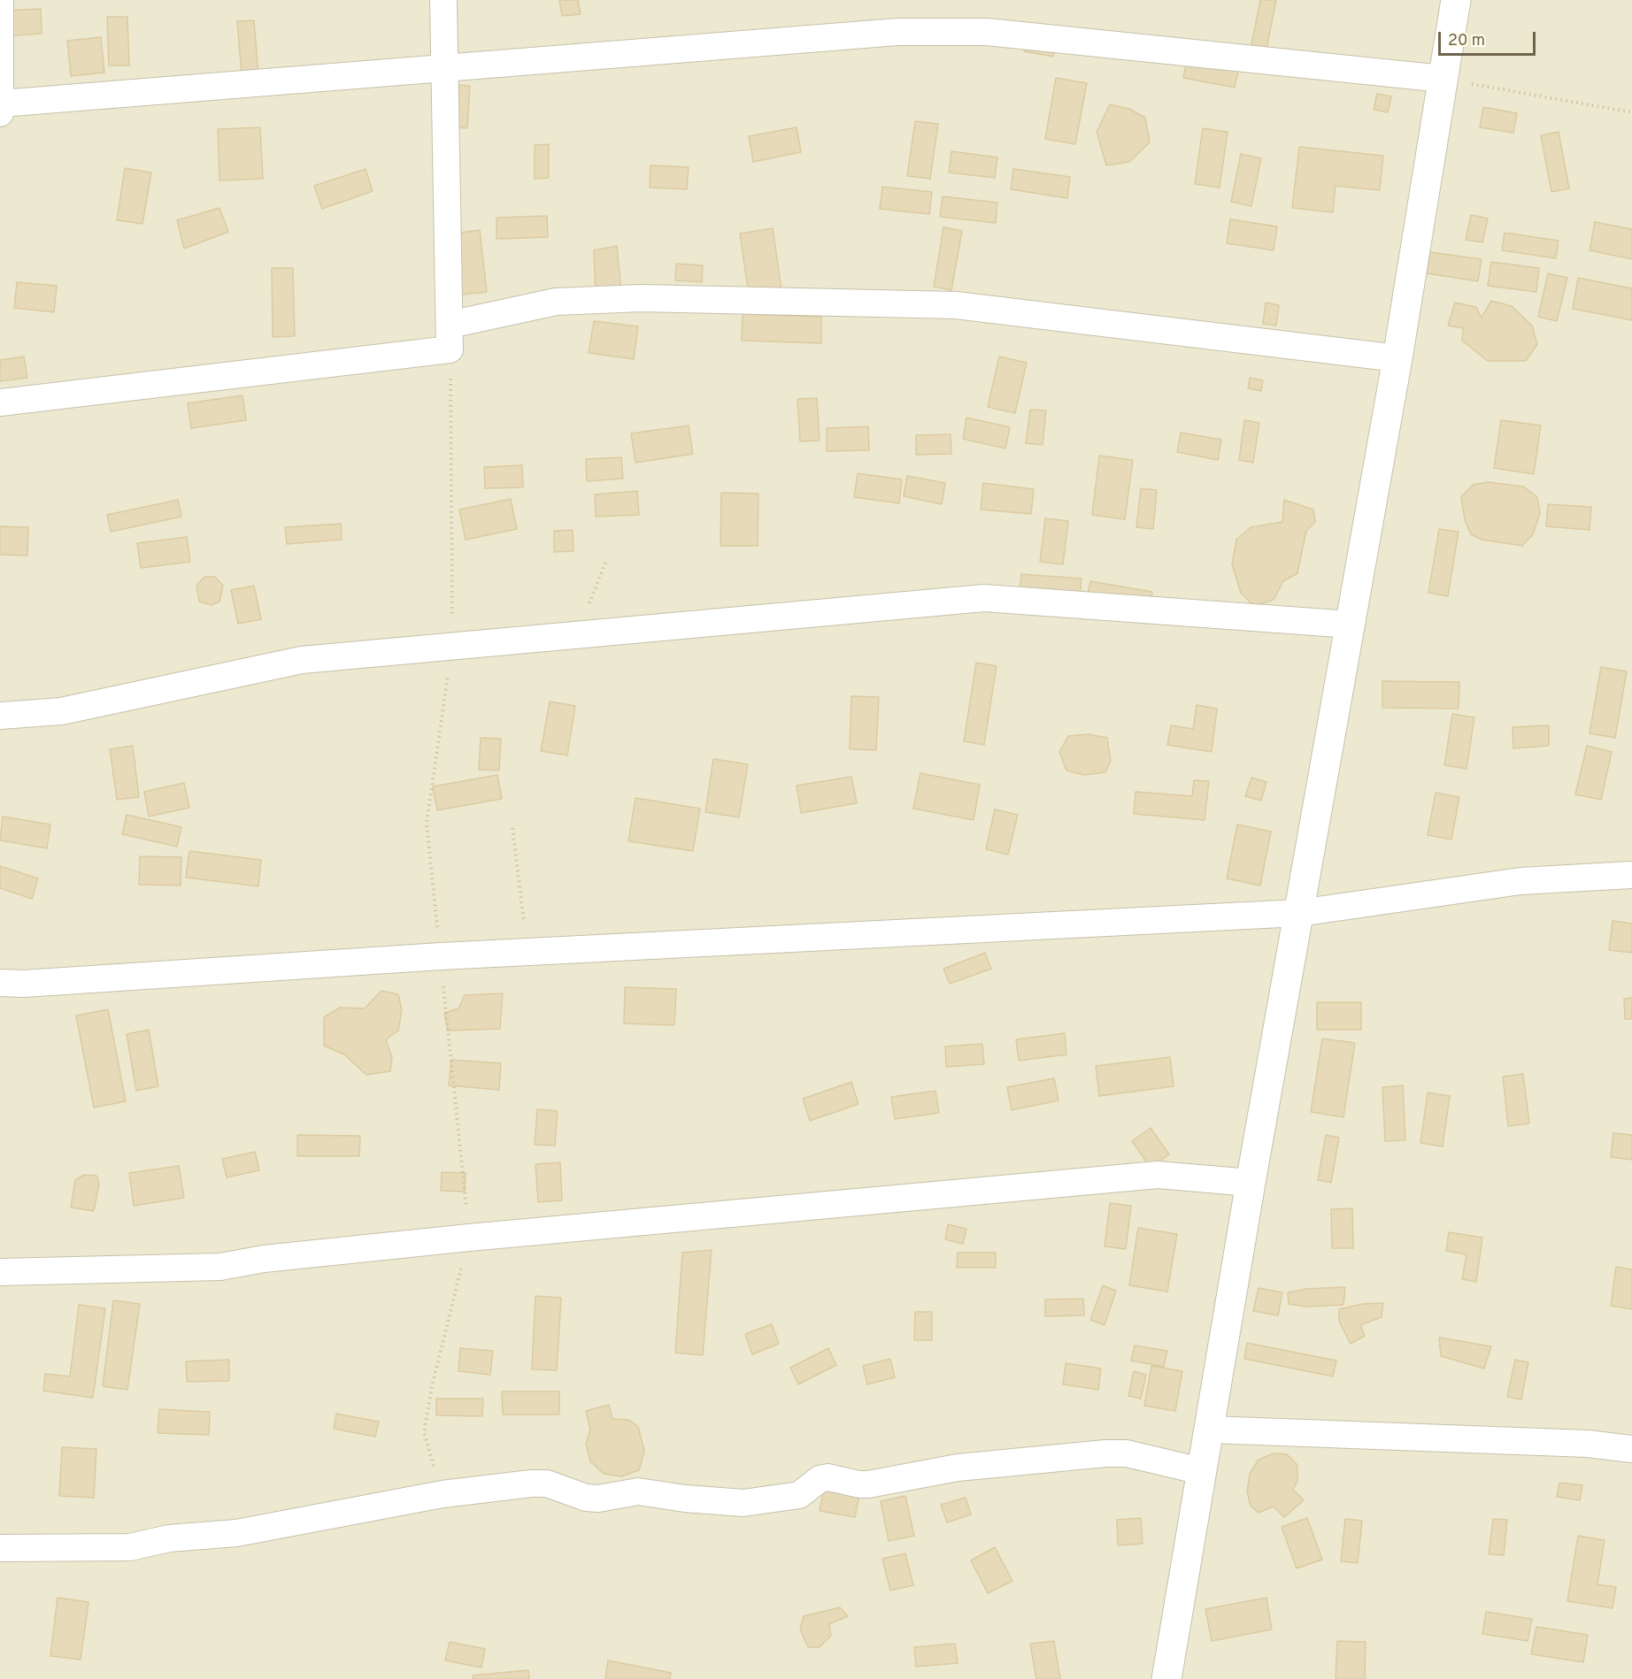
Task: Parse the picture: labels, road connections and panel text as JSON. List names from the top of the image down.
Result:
{
  "scale_bar": "20 m"
}
